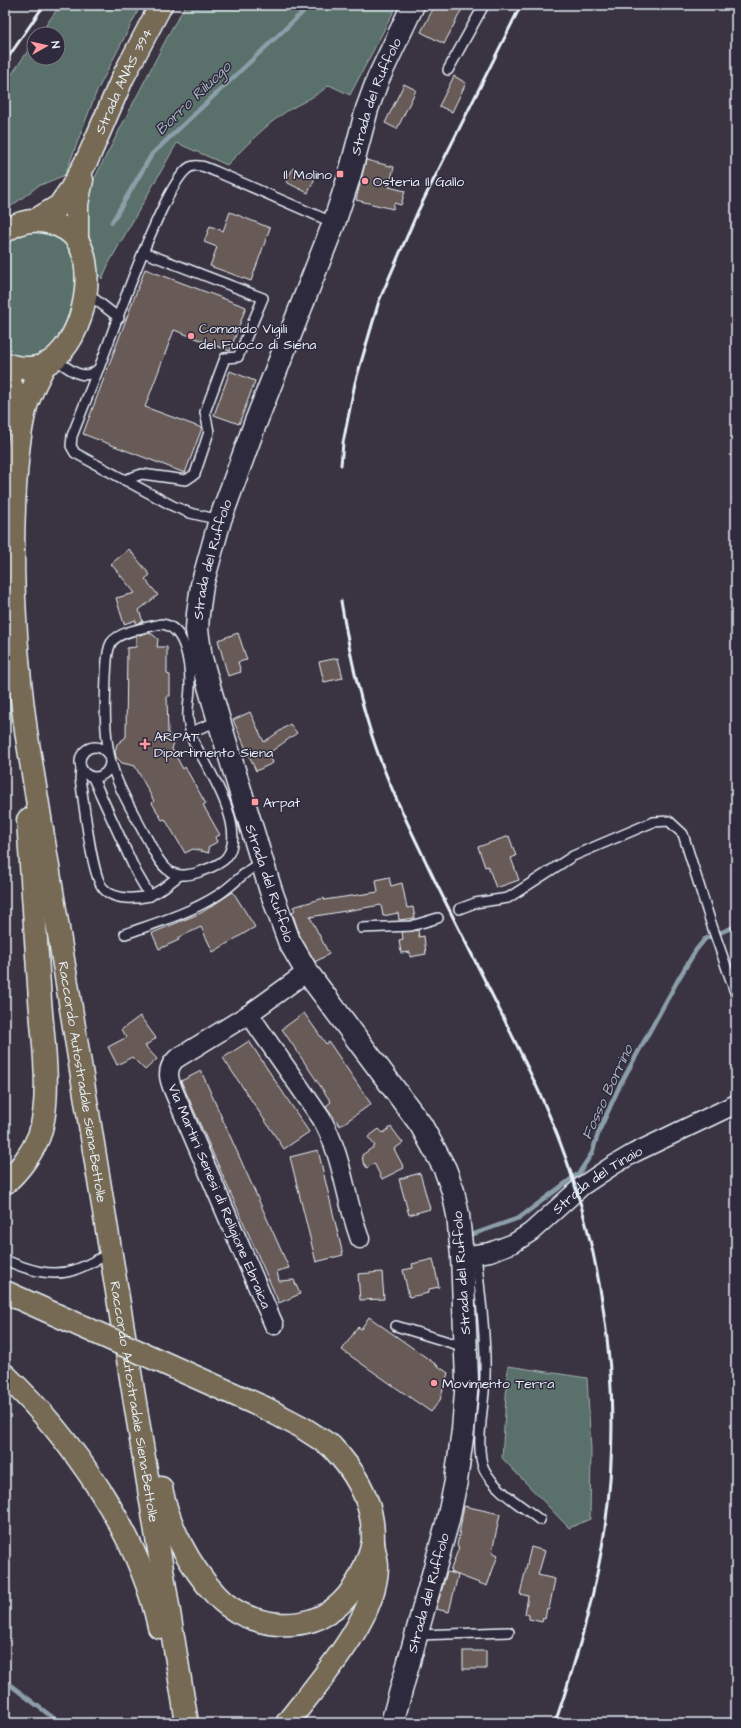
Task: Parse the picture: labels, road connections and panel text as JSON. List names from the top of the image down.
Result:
{
  "streets": {
    "main road": ["Strada ANAS 394", "Raccordo Autostradale Siena-Bettolle"],
    "street": ["Strada del Ruffolo", "Strada del Tinaio", "Via Martiri Senesi di Religione Ebraica"]
  },
  "crossings": [
    ["Strada ANAS 394", "Raccordo Autostradale Siena-Bettolle"],
    ["Strada del Ruffolo", "Strada del Tinaio"],
    ["Strada del Ruffolo", "Via Martiri Senesi di Religione Ebraica"]
  ],
  "water": ["Borro Riluogo", "Fosso Borrino"],
  "places": {
    "transit": ["Il Molino", "Arpat"],
    "other": ["Osteria Il Gallo", "Comando Vigili del Fuoco di Siena", "Movimento Terra"],
    "health": ["ARPAT Dipartimento Siena"]
  },
  "north": "right"
}
